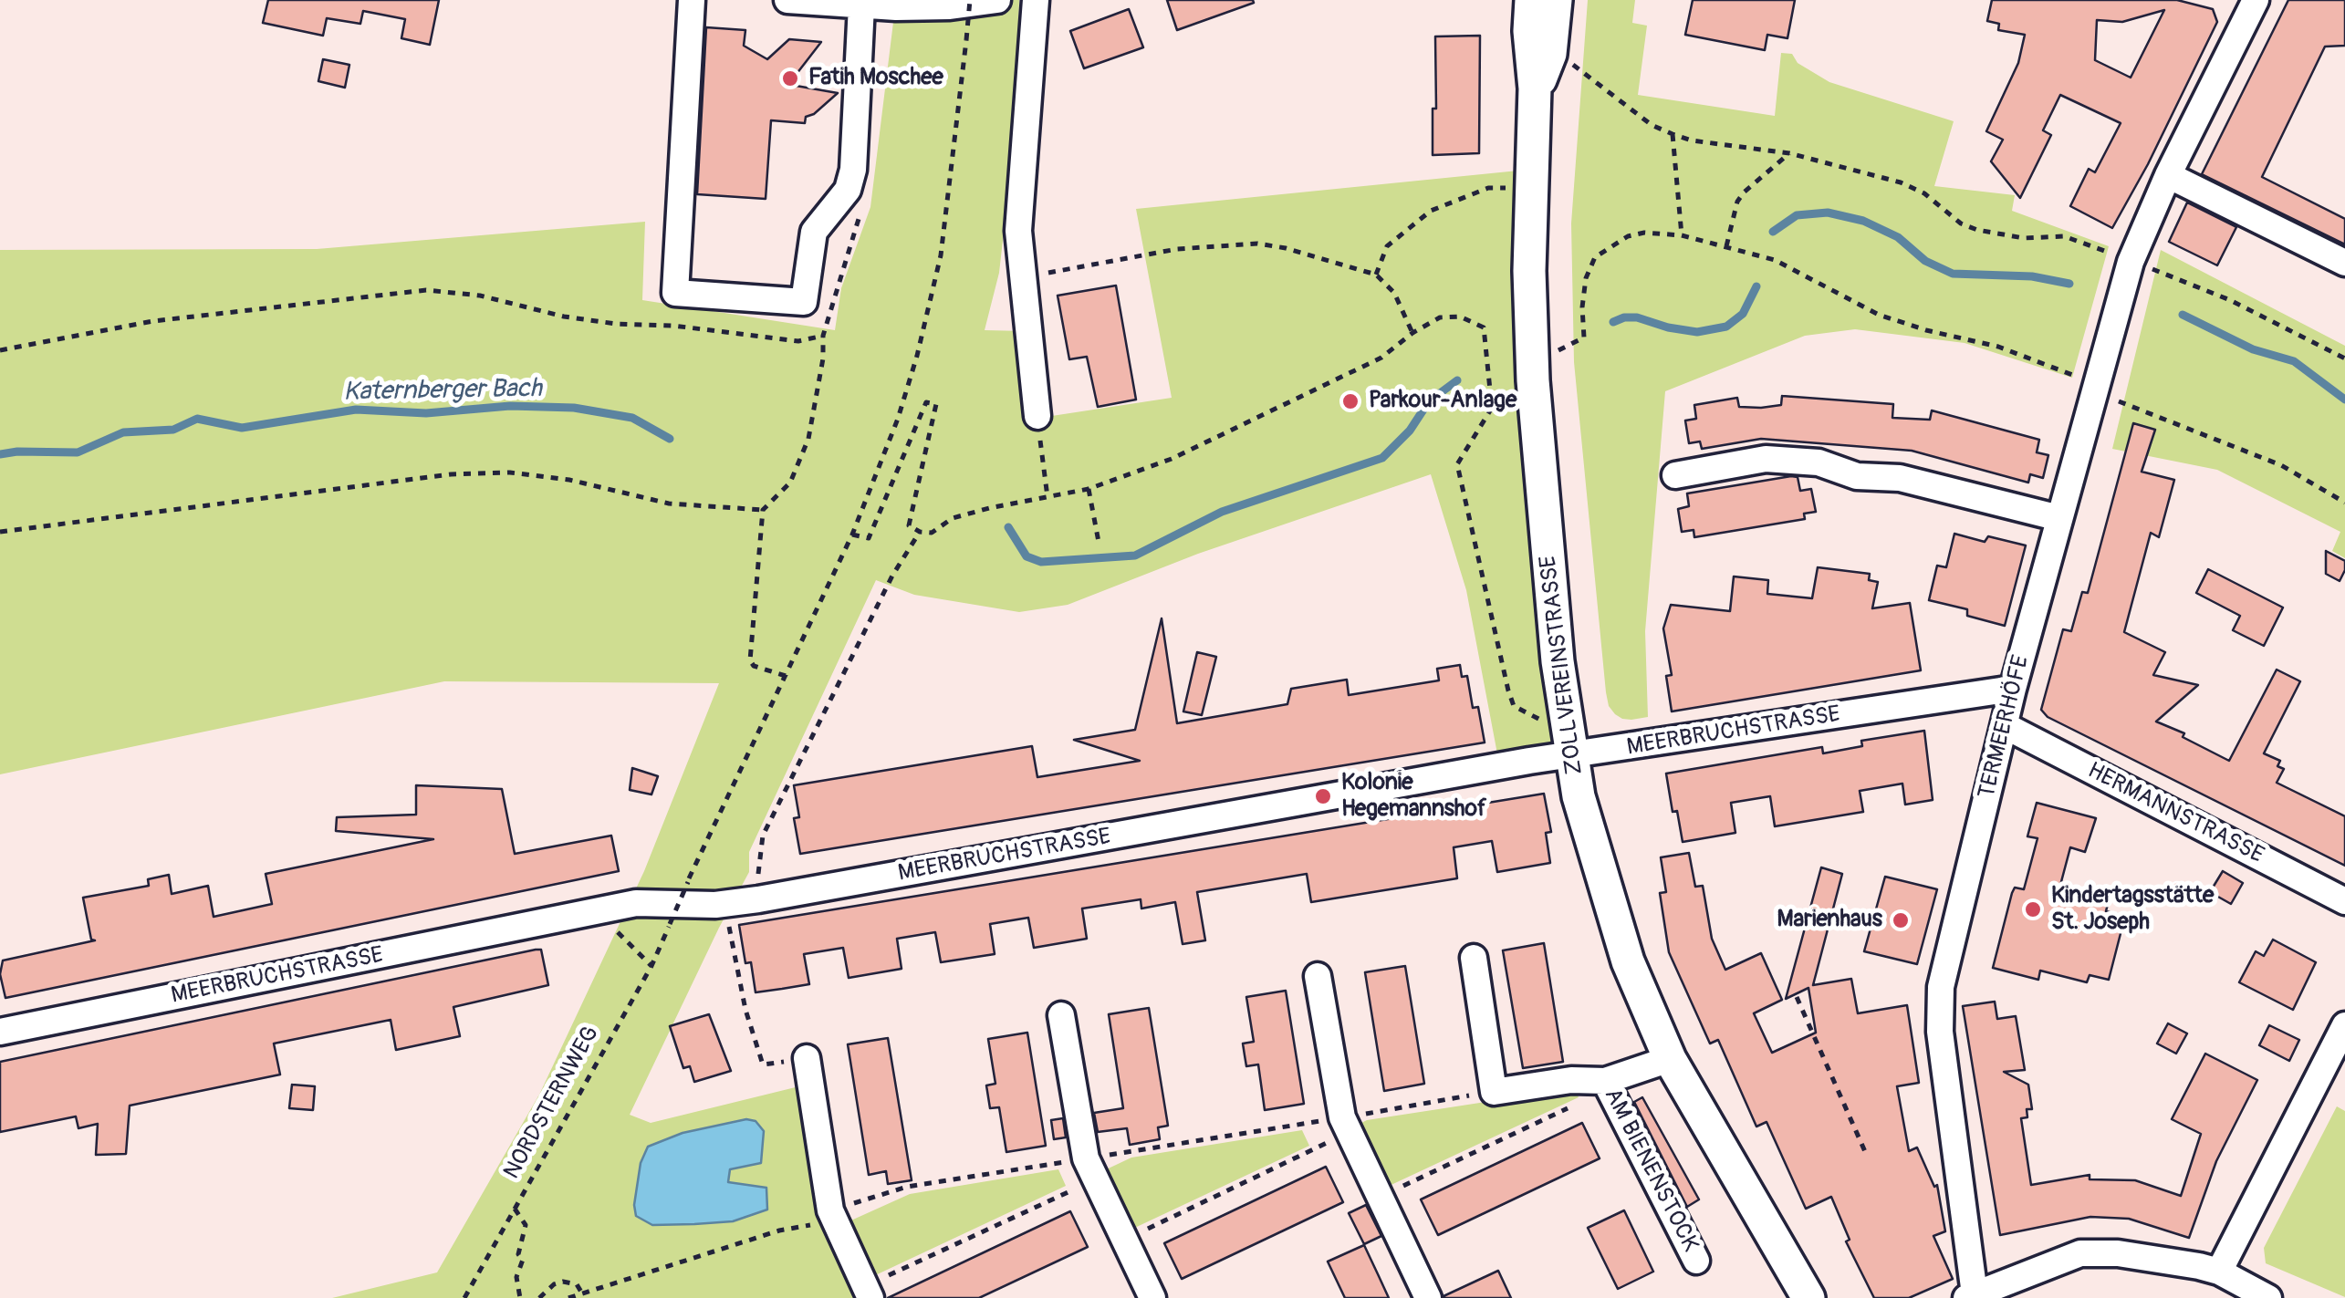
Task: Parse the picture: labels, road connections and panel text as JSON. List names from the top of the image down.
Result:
{
  "streets": {
    "main road": ["ZOLLVEREINSTRASSE"],
    "street": [
      "TERMEERHÖFE",
      "MEERBRUCHSTRASSE",
      "HERMANNSTRASSE",
      "AM BIENENSTOCK"
    ],
    "path": ["NORDSTERNWEG"]
  },
  "crossings": [
    ["ZOLLVEREINSTRASSE", "MEERBRUCHSTRASSE"],
    ["ZOLLVEREINSTRASSE", "AM BIENENSTOCK"],
    ["TERMEERHÖFE", "MEERBRUCHSTRASSE"],
    ["TERMEERHÖFE", "HERMANNSTRASSE"]
  ],
  "water": ["Katernberger Bach"],
  "places": [
    "Fatih Moschee",
    "Parkour-Anlage",
    "Kolonie Hegemannshof",
    "Kindertagsstätte St. Joseph",
    "Marienhaus"
  ]
}
